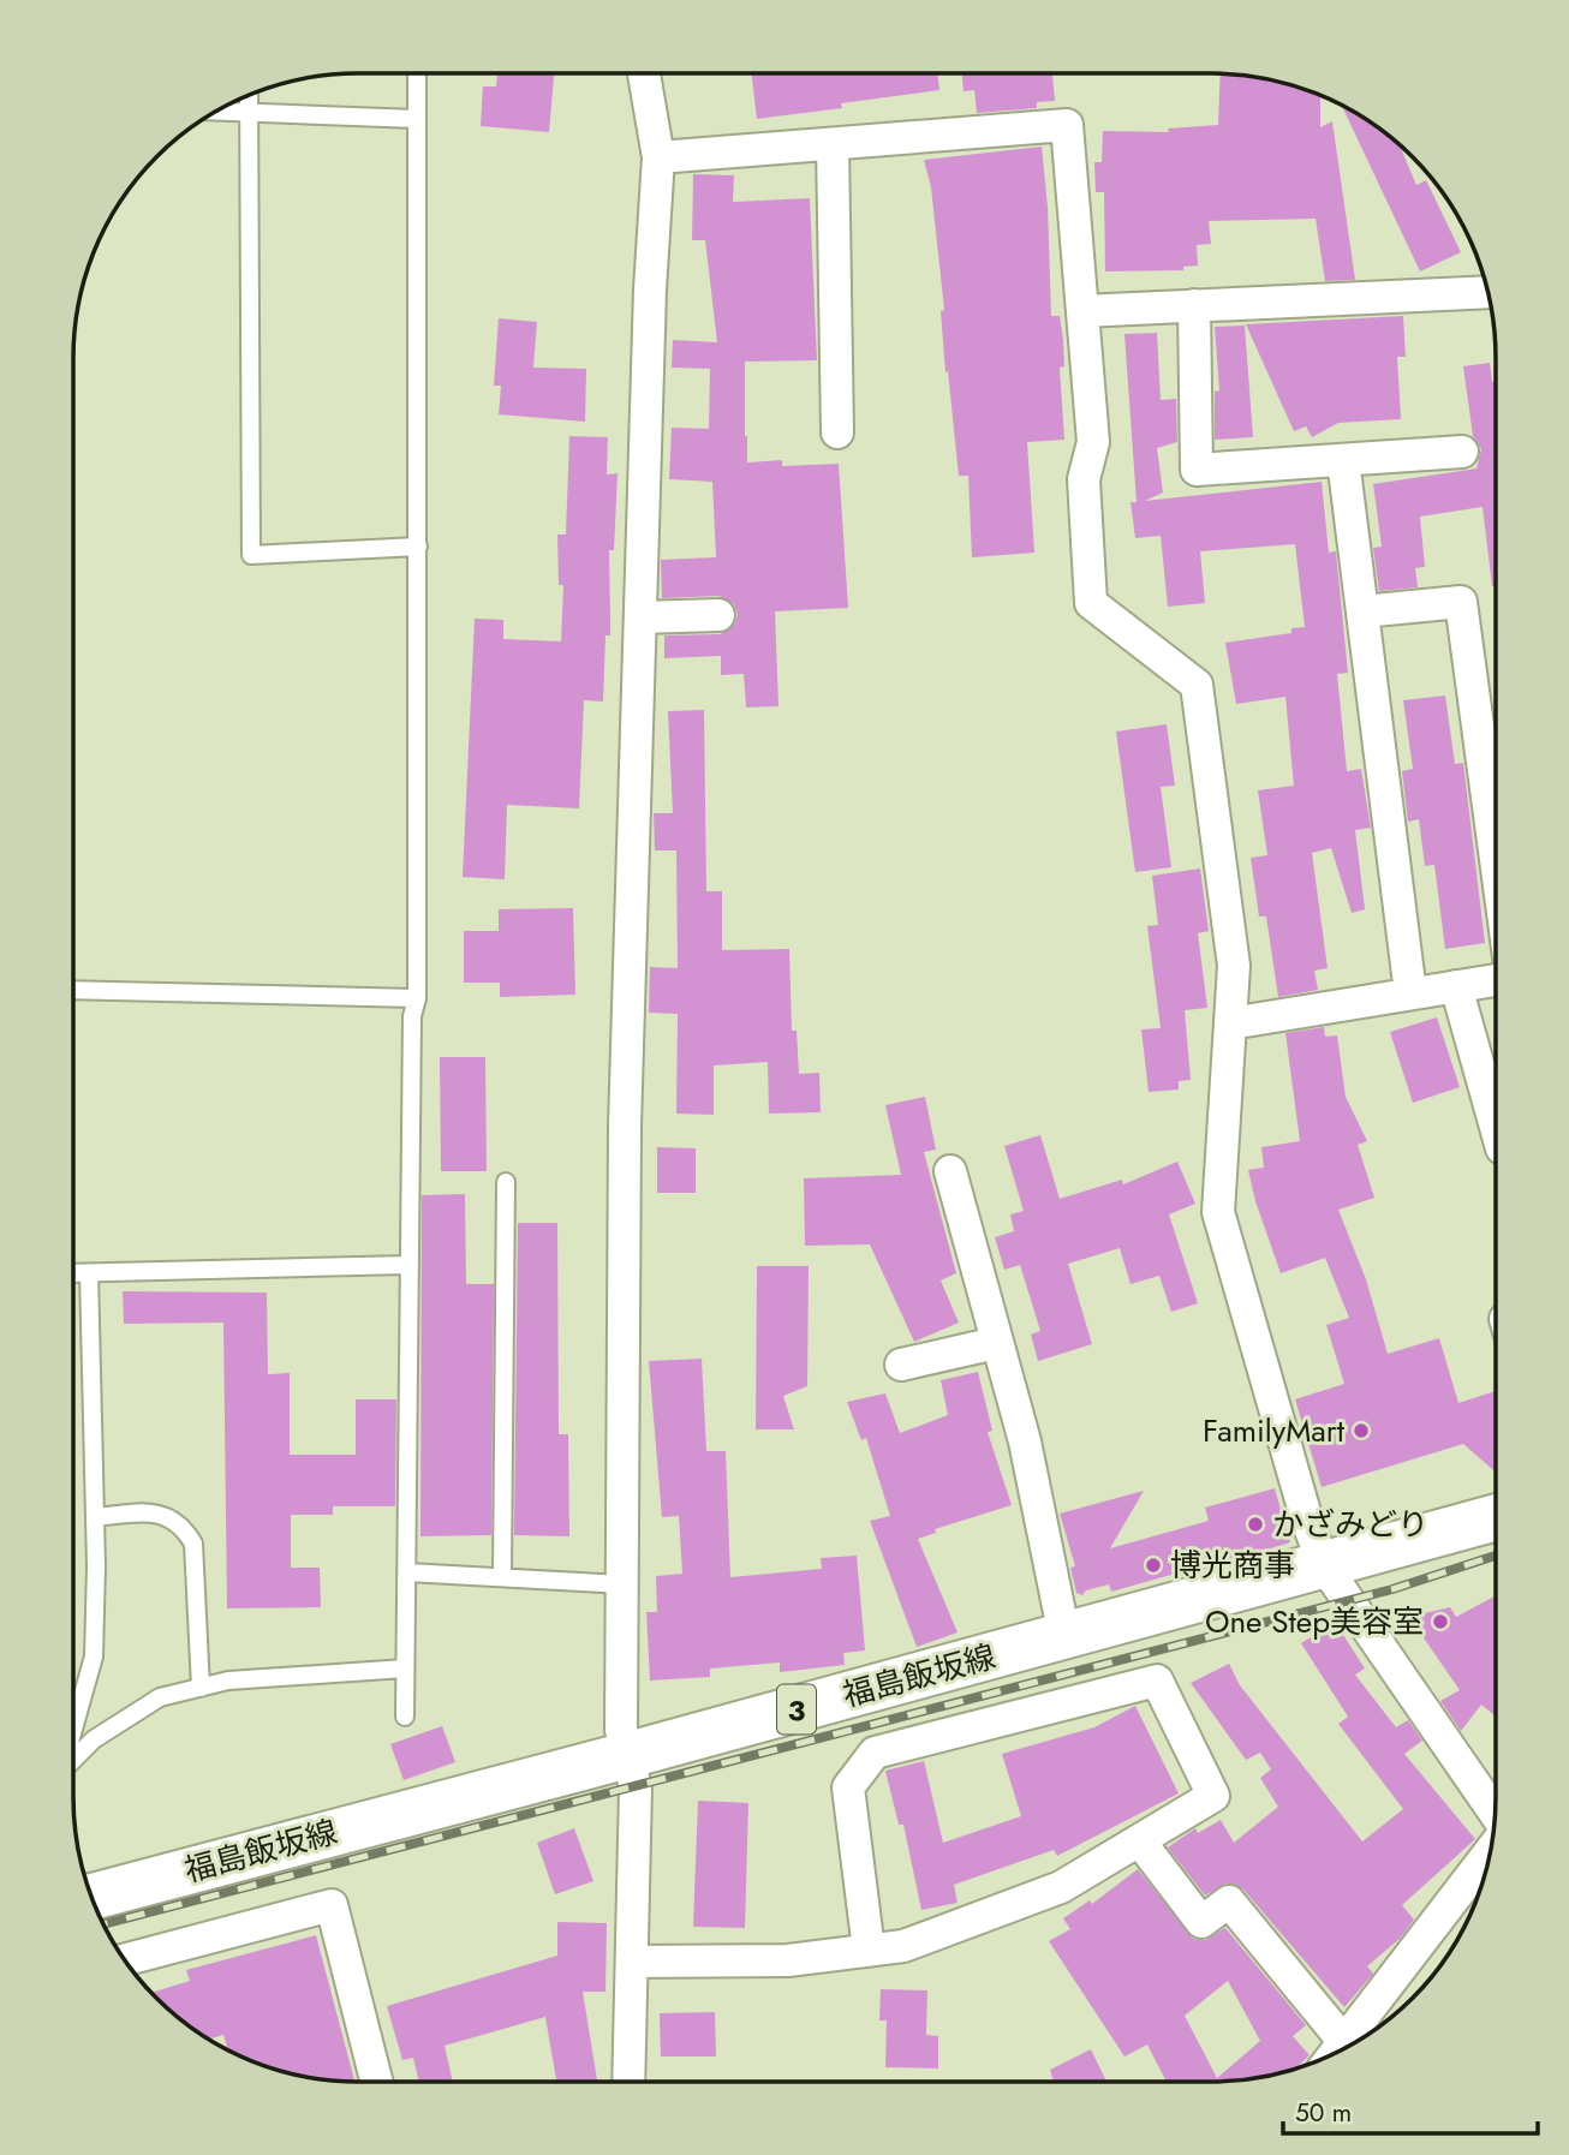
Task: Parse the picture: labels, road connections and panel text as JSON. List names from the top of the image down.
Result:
{
  "streets": {
    "main road": ["福島飯坂線", "3"]
  },
  "places": [
    "FamilyMart",
    "かざみどり",
    "博光商事",
    "One Step美容室"
  ],
  "scale_bar": "50 m"
}
